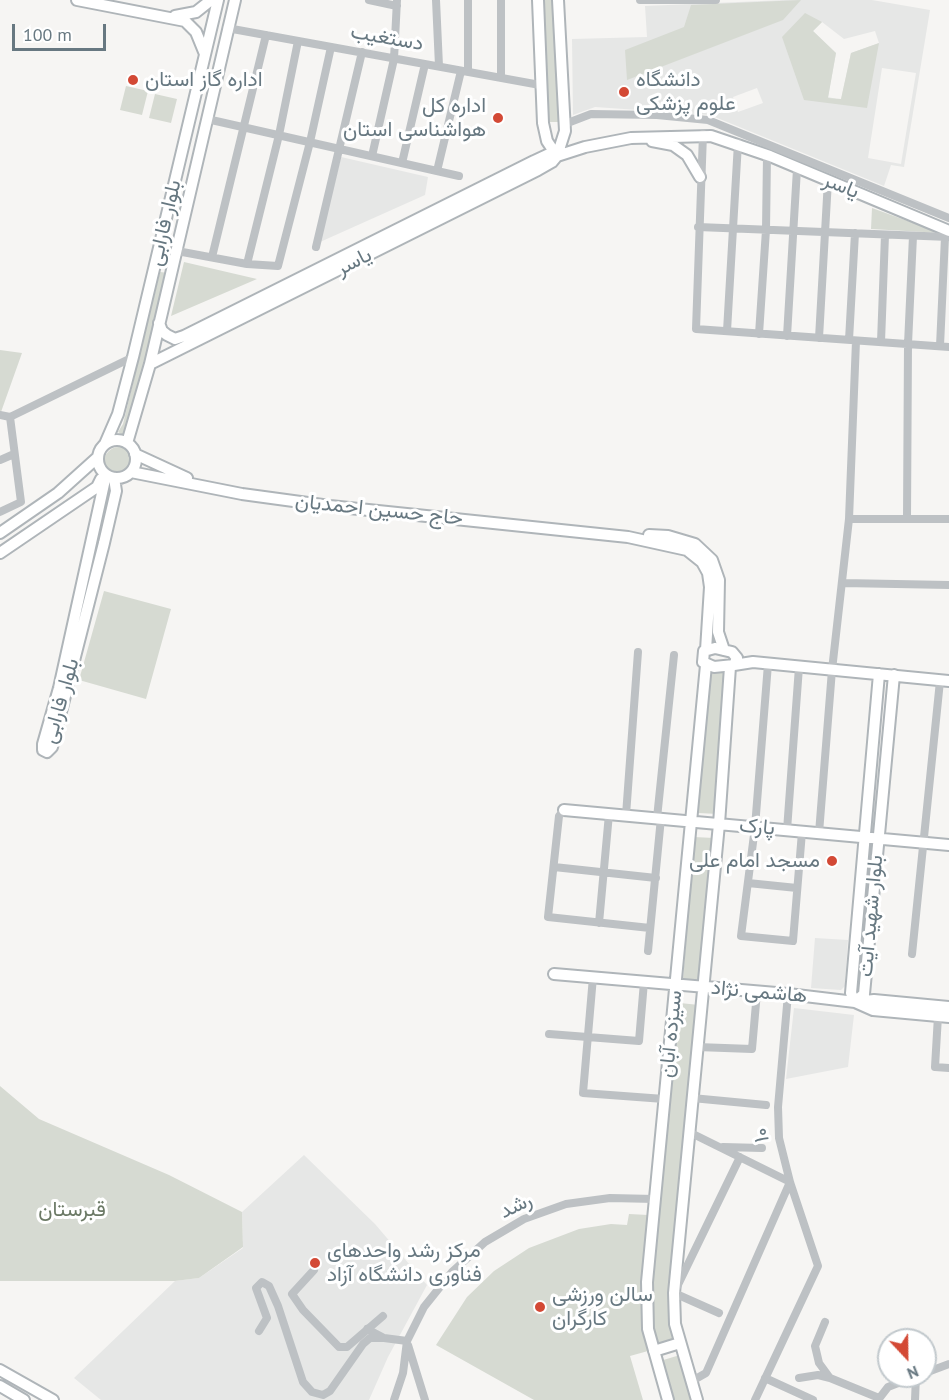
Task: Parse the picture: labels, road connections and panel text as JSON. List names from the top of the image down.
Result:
{
  "streets": {
    "main road": [
      "یاسر",
      "بلوار فارابی",
      "حاج حسین احمدیان",
      "پارک",
      "بلوار شهید آیت",
      "هاشمی نژاد",
      "سیزده آبان"
    ],
    "street": ["دستغیب", "۱۰", "رشد"]
  },
  "crossings": [
    ["دستغیب", "بلوار فارابی"],
    ["یاسر", "بلوار فارابی"],
    ["بلوار فارابی", "حاج حسین احمدیان"],
    ["حاج حسین احمدیان", "سیزده آبان"],
    ["پارک", "بلوار شهید آیت"],
    ["پارک", "سیزده آبان"],
    ["بلوار شهید آیت", "هاشمی نژاد"],
    ["هاشمی نژاد", "سیزده آبان"],
    ["هاشمی نژاد", "۱۰"],
    ["سیزده آبان", "۱۰"],
    ["سیزده آبان", "رشد"]
  ],
  "parks": ["قبرستان"],
  "places": [
    "اداره گاز استان",
    "دانشگاه علوم پزشکی",
    "اداره کل هواشناسی استان",
    "مسجد امام علی",
    "مرکز رشد واحدهای فناوری دانشگاه آزاد",
    "سالن ورزشی کارگران"
  ],
  "scale_bar": "100 m",
  "north": "bottom"
}
